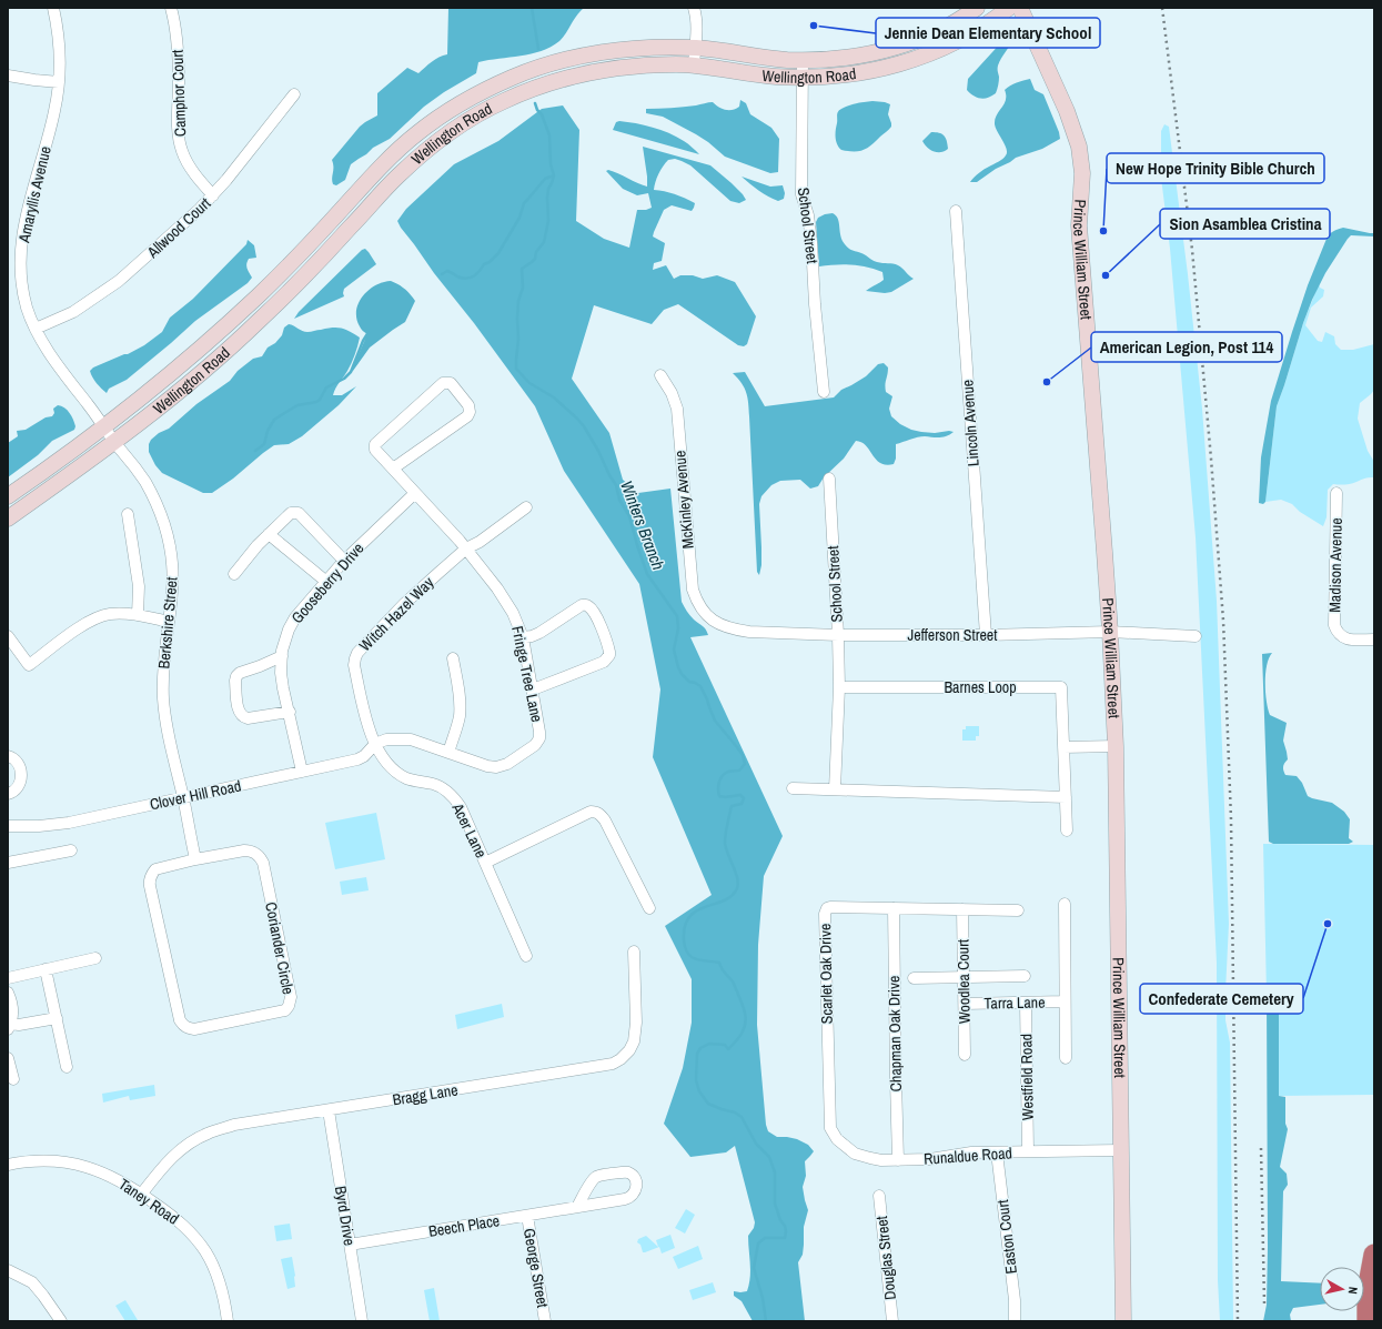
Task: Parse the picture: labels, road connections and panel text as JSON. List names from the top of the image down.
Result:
{
  "streets": {
    "main road": ["Wellington Road", "Prince William Street"],
    "street": [
      "Camphor Court",
      "Amaryllis Avenue",
      "School Street",
      "Allwood Court",
      "Lincoln Avenue",
      "McKinley Avenue",
      "Madison Avenue",
      "Gooseberry Drive",
      "Witch Hazel Way",
      "Berkshire Street",
      "Jefferson Street",
      "Fringe Tree Lane",
      "Barnes Loop",
      "Clover Hill Road",
      "Acer Lane",
      "Coriander Circle",
      "Scarlet Oak Drive",
      "Woodlea Court",
      "Tarra Lane",
      "Chapman Oak Drive",
      "Westfield Road",
      "Bragg Lane",
      "Runaldue Road",
      "Taney Road",
      "Byrd Drive",
      "Beech Place",
      "Easton Court",
      "Douglas Street",
      "George Street"
    ]
  },
  "crossings": [
    ["Wellington Road", "Amaryllis Avenue"],
    ["Wellington Road", "School Street"],
    ["Wellington Road", "Berkshire Street"],
    ["Camphor Court", "Allwood Court"],
    ["Amaryllis Avenue", "Allwood Court"],
    ["Amaryllis Avenue", "Berkshire Street"],
    ["School Street", "Jefferson Street"],
    ["Prince William Street", "Jefferson Street"],
    ["Prince William Street", "Runaldue Road"],
    ["Lincoln Avenue", "Jefferson Street"],
    ["McKinley Avenue", "Jefferson Street"],
    ["Gooseberry Drive", "Fringe Tree Lane"],
    ["Gooseberry Drive", "Clover Hill Road"],
    ["Witch Hazel Way", "Fringe Tree Lane"],
    ["Witch Hazel Way", "Clover Hill Road"],
    ["Witch Hazel Way", "Acer Lane"],
    ["Berkshire Street", "Clover Hill Road"],
    ["Fringe Tree Lane", "Clover Hill Road"],
    ["Fringe Tree Lane", "Acer Lane"],
    ["Clover Hill Road", "Acer Lane"],
    ["Scarlet Oak Drive", "Woodlea Court"],
    ["Scarlet Oak Drive", "Chapman Oak Drive"],
    ["Scarlet Oak Drive", "Runaldue Road"],
    ["Woodlea Court", "Tarra Lane"],
    ["Tarra Lane", "Westfield Road"],
    ["Chapman Oak Drive", "Runaldue Road"],
    ["Westfield Road", "Runaldue Road"],
    ["Bragg Lane", "Taney Road"],
    ["Bragg Lane", "Byrd Drive"],
    ["Runaldue Road", "Easton Court"],
    ["Byrd Drive", "Beech Place"],
    ["Beech Place", "George Street"]
  ],
  "water": ["Winters Branch"],
  "places": [
    "Jennie Dean Elementary School",
    "New Hope Trinity Bible Church",
    "Sion Asamblea Cristina",
    "American Legion, Post 114",
    "Confederate Cemetery"
  ],
  "north": "right"
}
